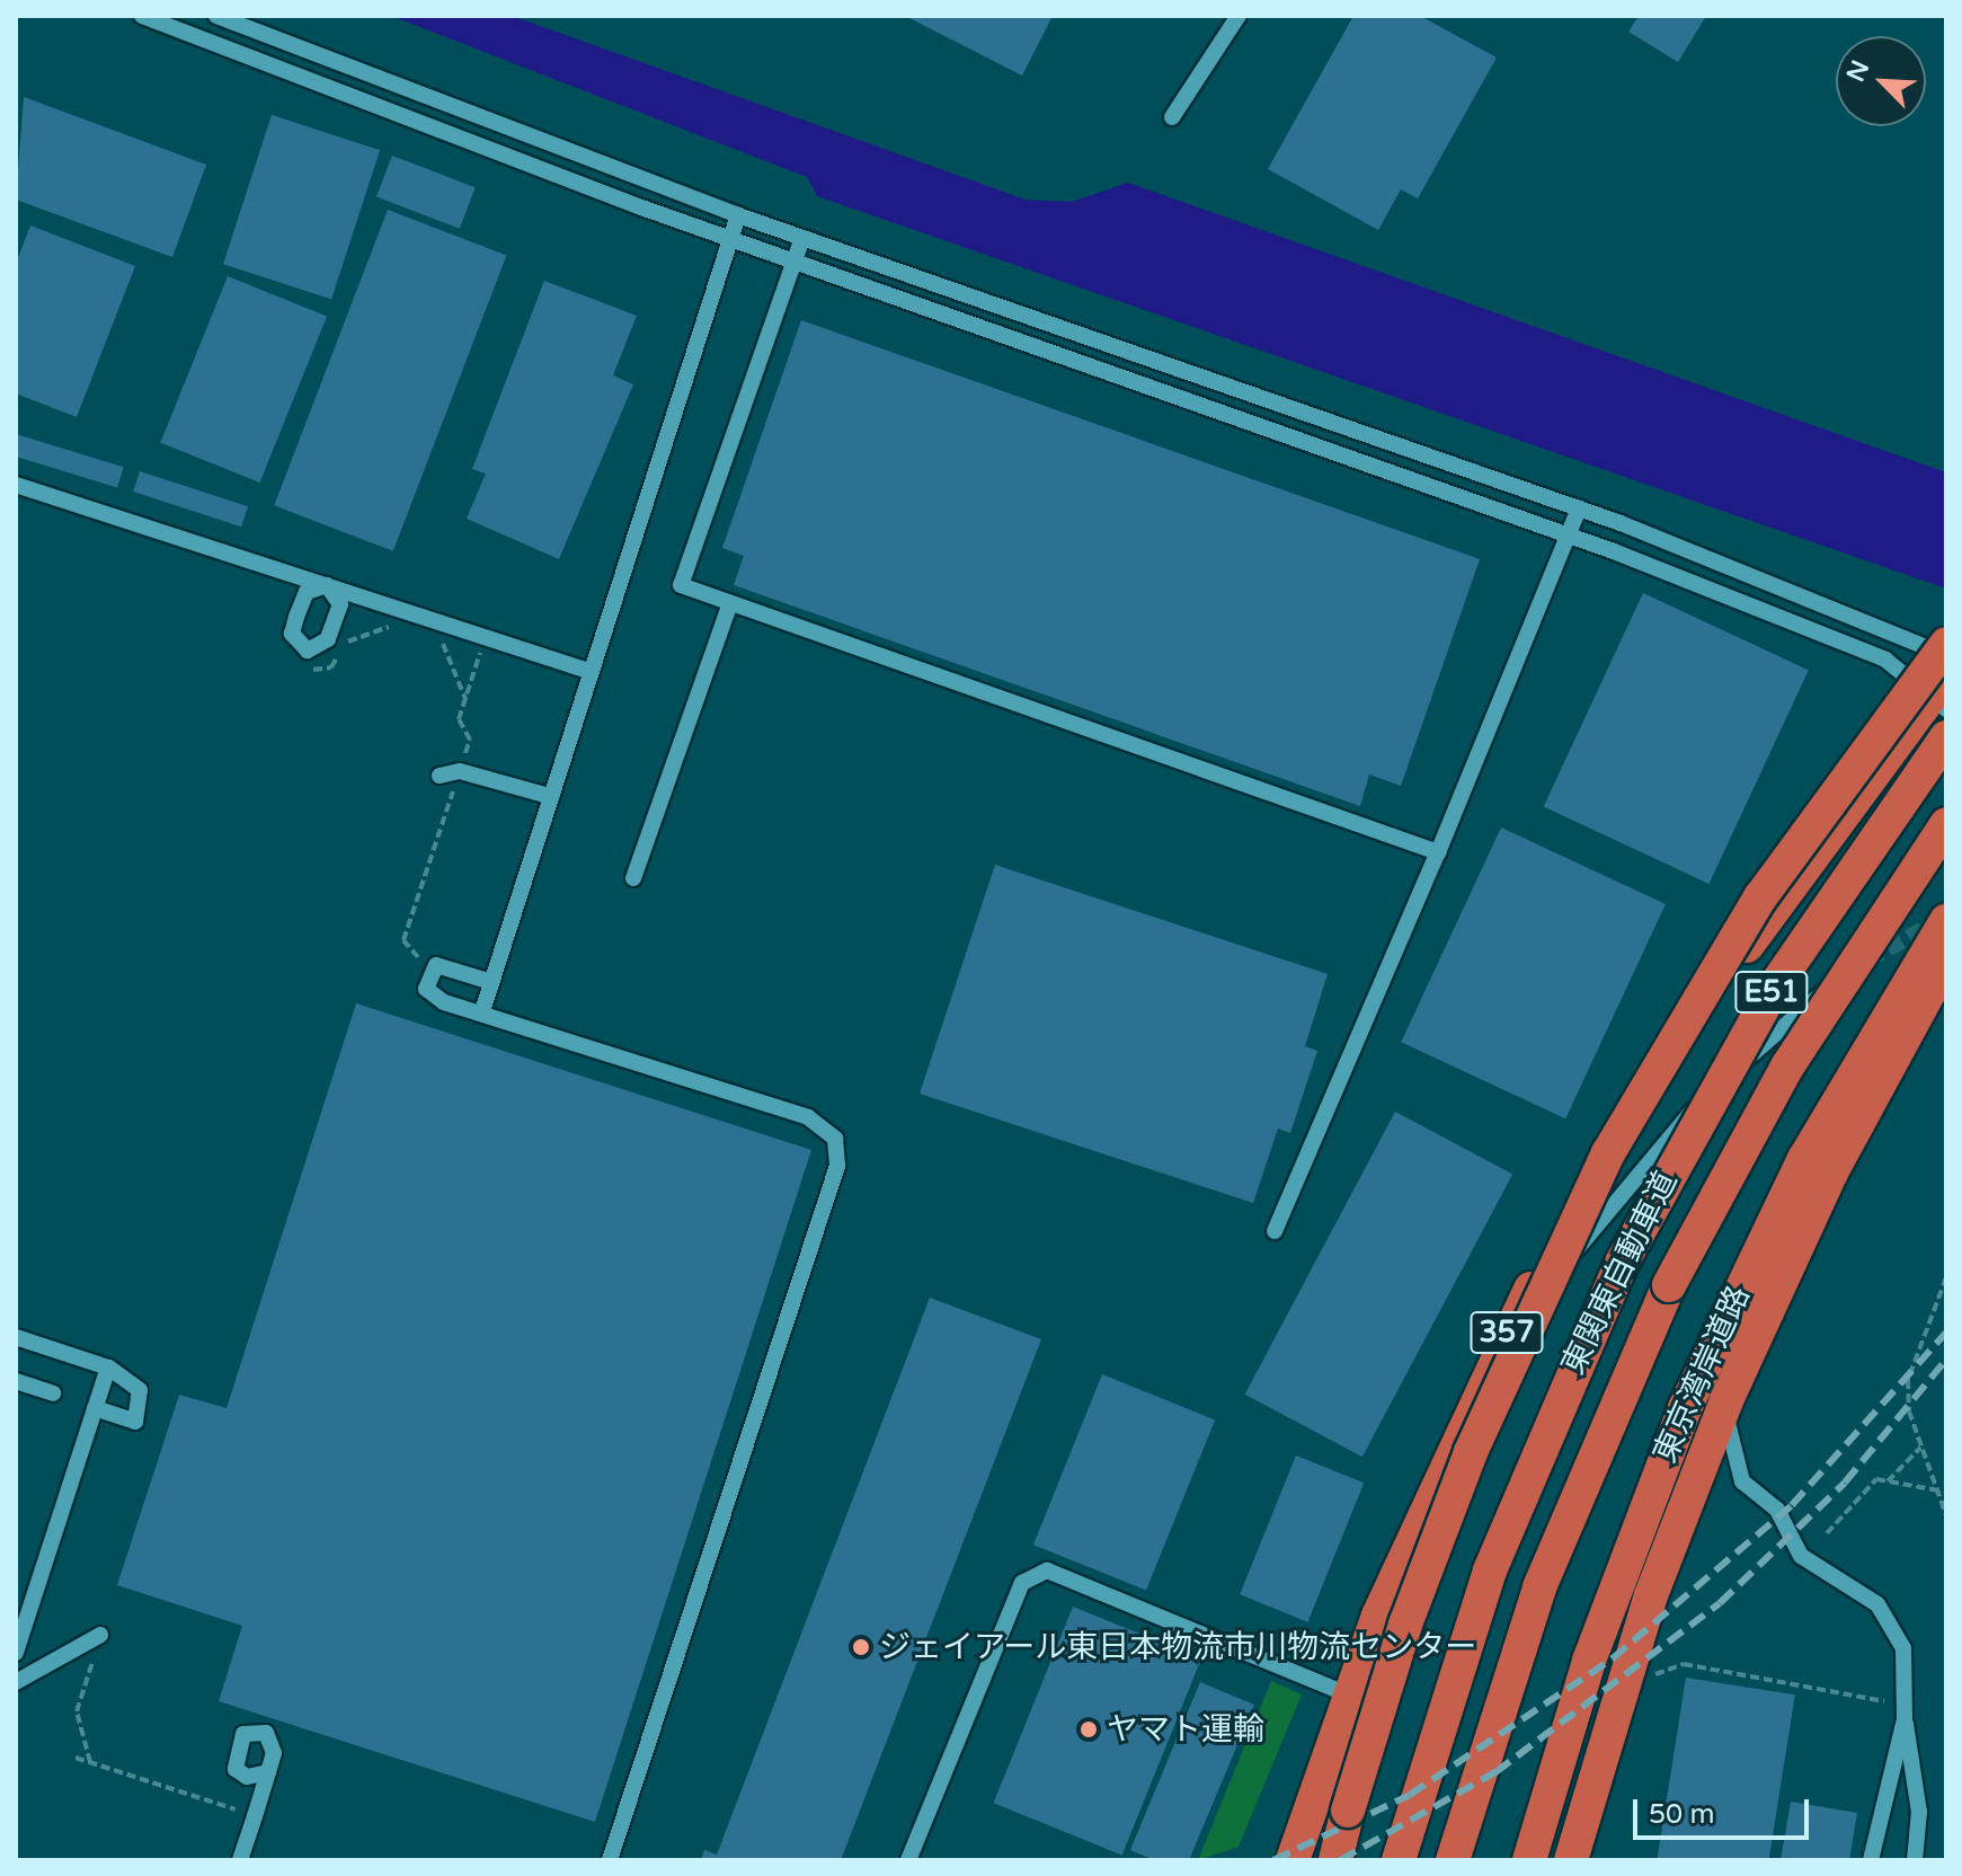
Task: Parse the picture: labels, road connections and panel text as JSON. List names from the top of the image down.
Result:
{
  "streets": {
    "highway": [
      "E51",
      "東関東自動車道",
      "357",
      "東京湾岸道路"
    ]
  },
  "places": ["ジェイアール東日本物流市川物流センター", "ヤマト運輸"],
  "scale_bar": "50 m",
  "north": "top left"
}
